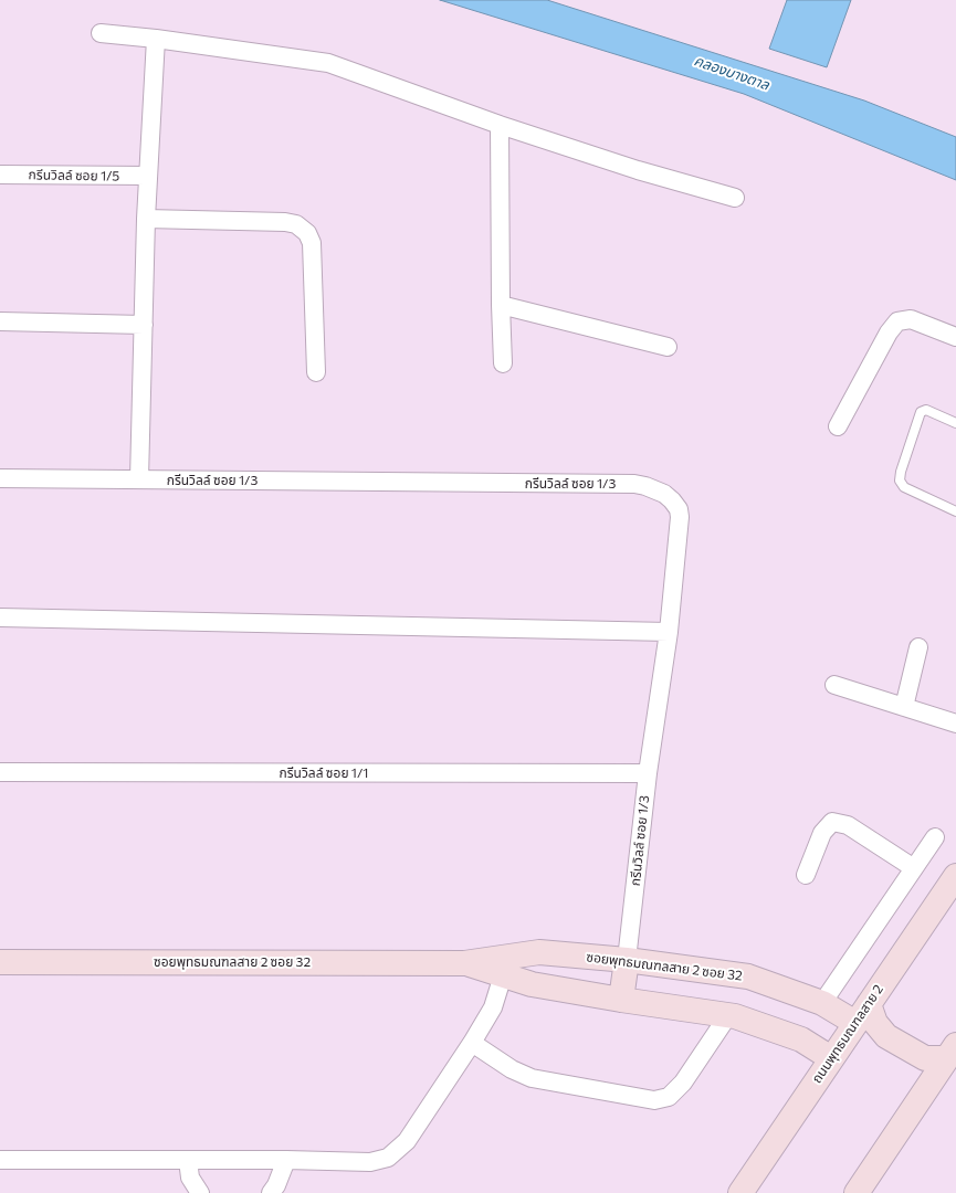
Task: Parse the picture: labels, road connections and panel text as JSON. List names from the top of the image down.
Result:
{
  "streets": {
    "street": [
      "กรีนวิลล์ ซอย 1/5",
      "กรีนวิลล์ ซอย 1/3",
      "กรีนวิลล์ ซอย 1/1",
      "ซอยพุทธมณฑลสาย 2 ซอย 32",
      "ถนนพุทธมณฑลสาย 2"
    ]
  },
  "crossings": [
    ["กรีนวิลล์ ซอย 1/3", "กรีนวิลล์ ซอย 1/1"],
    ["กรีนวิลล์ ซอย 1/3", "ซอยพุทธมณฑลสาย 2 ซอย 32"],
    ["ซอยพุทธมณฑลสาย 2 ซอย 32", "ถนนพุทธมณฑลสาย 2"]
  ],
  "water": ["คลองบางตาล"]
}
